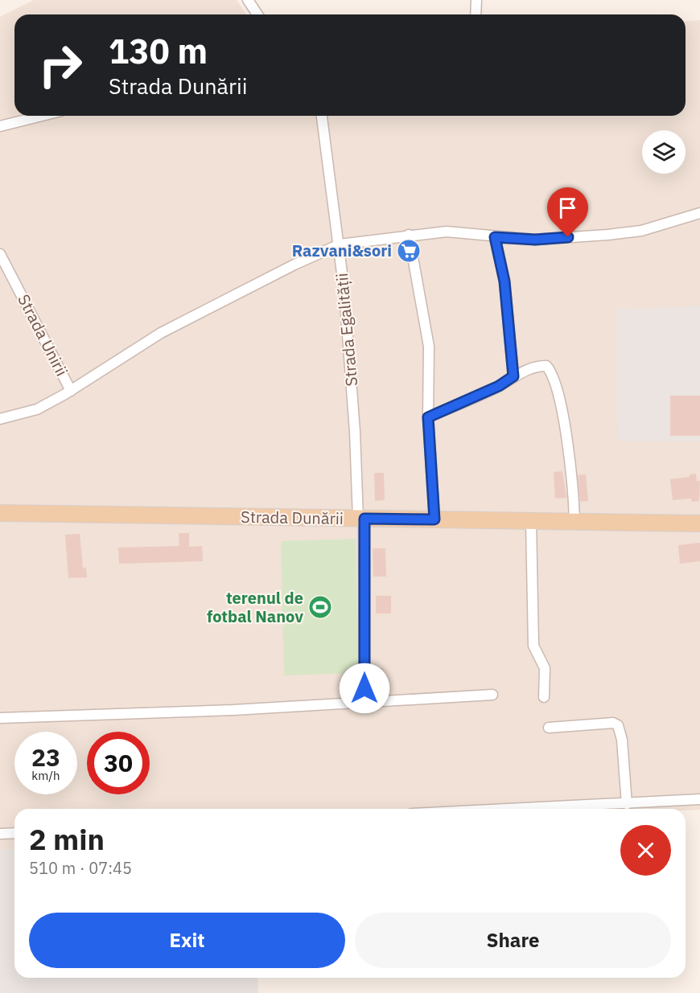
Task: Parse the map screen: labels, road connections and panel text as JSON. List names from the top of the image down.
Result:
{
  "streets": {
    "main road": ["Strada Dunării"],
    "street": ["Strada Egalității", "Strada Unirii"]
  },
  "crossings": [
    ["Strada Egalității", "Strada Dunării"]
  ],
  "places": {
    "supermarket": ["Razvani&sori"],
    "sports": ["terenul de fotbal Nanov"]
  },
  "page": {
    "turn": ["130 m", "Strada Dunării"],
    "speed": "23 km/h",
    "limit": "30",
    "heading": ["2 min", "510 m · 07:45"],
    "buttons": ["Exit", "Share"]
  }
}
